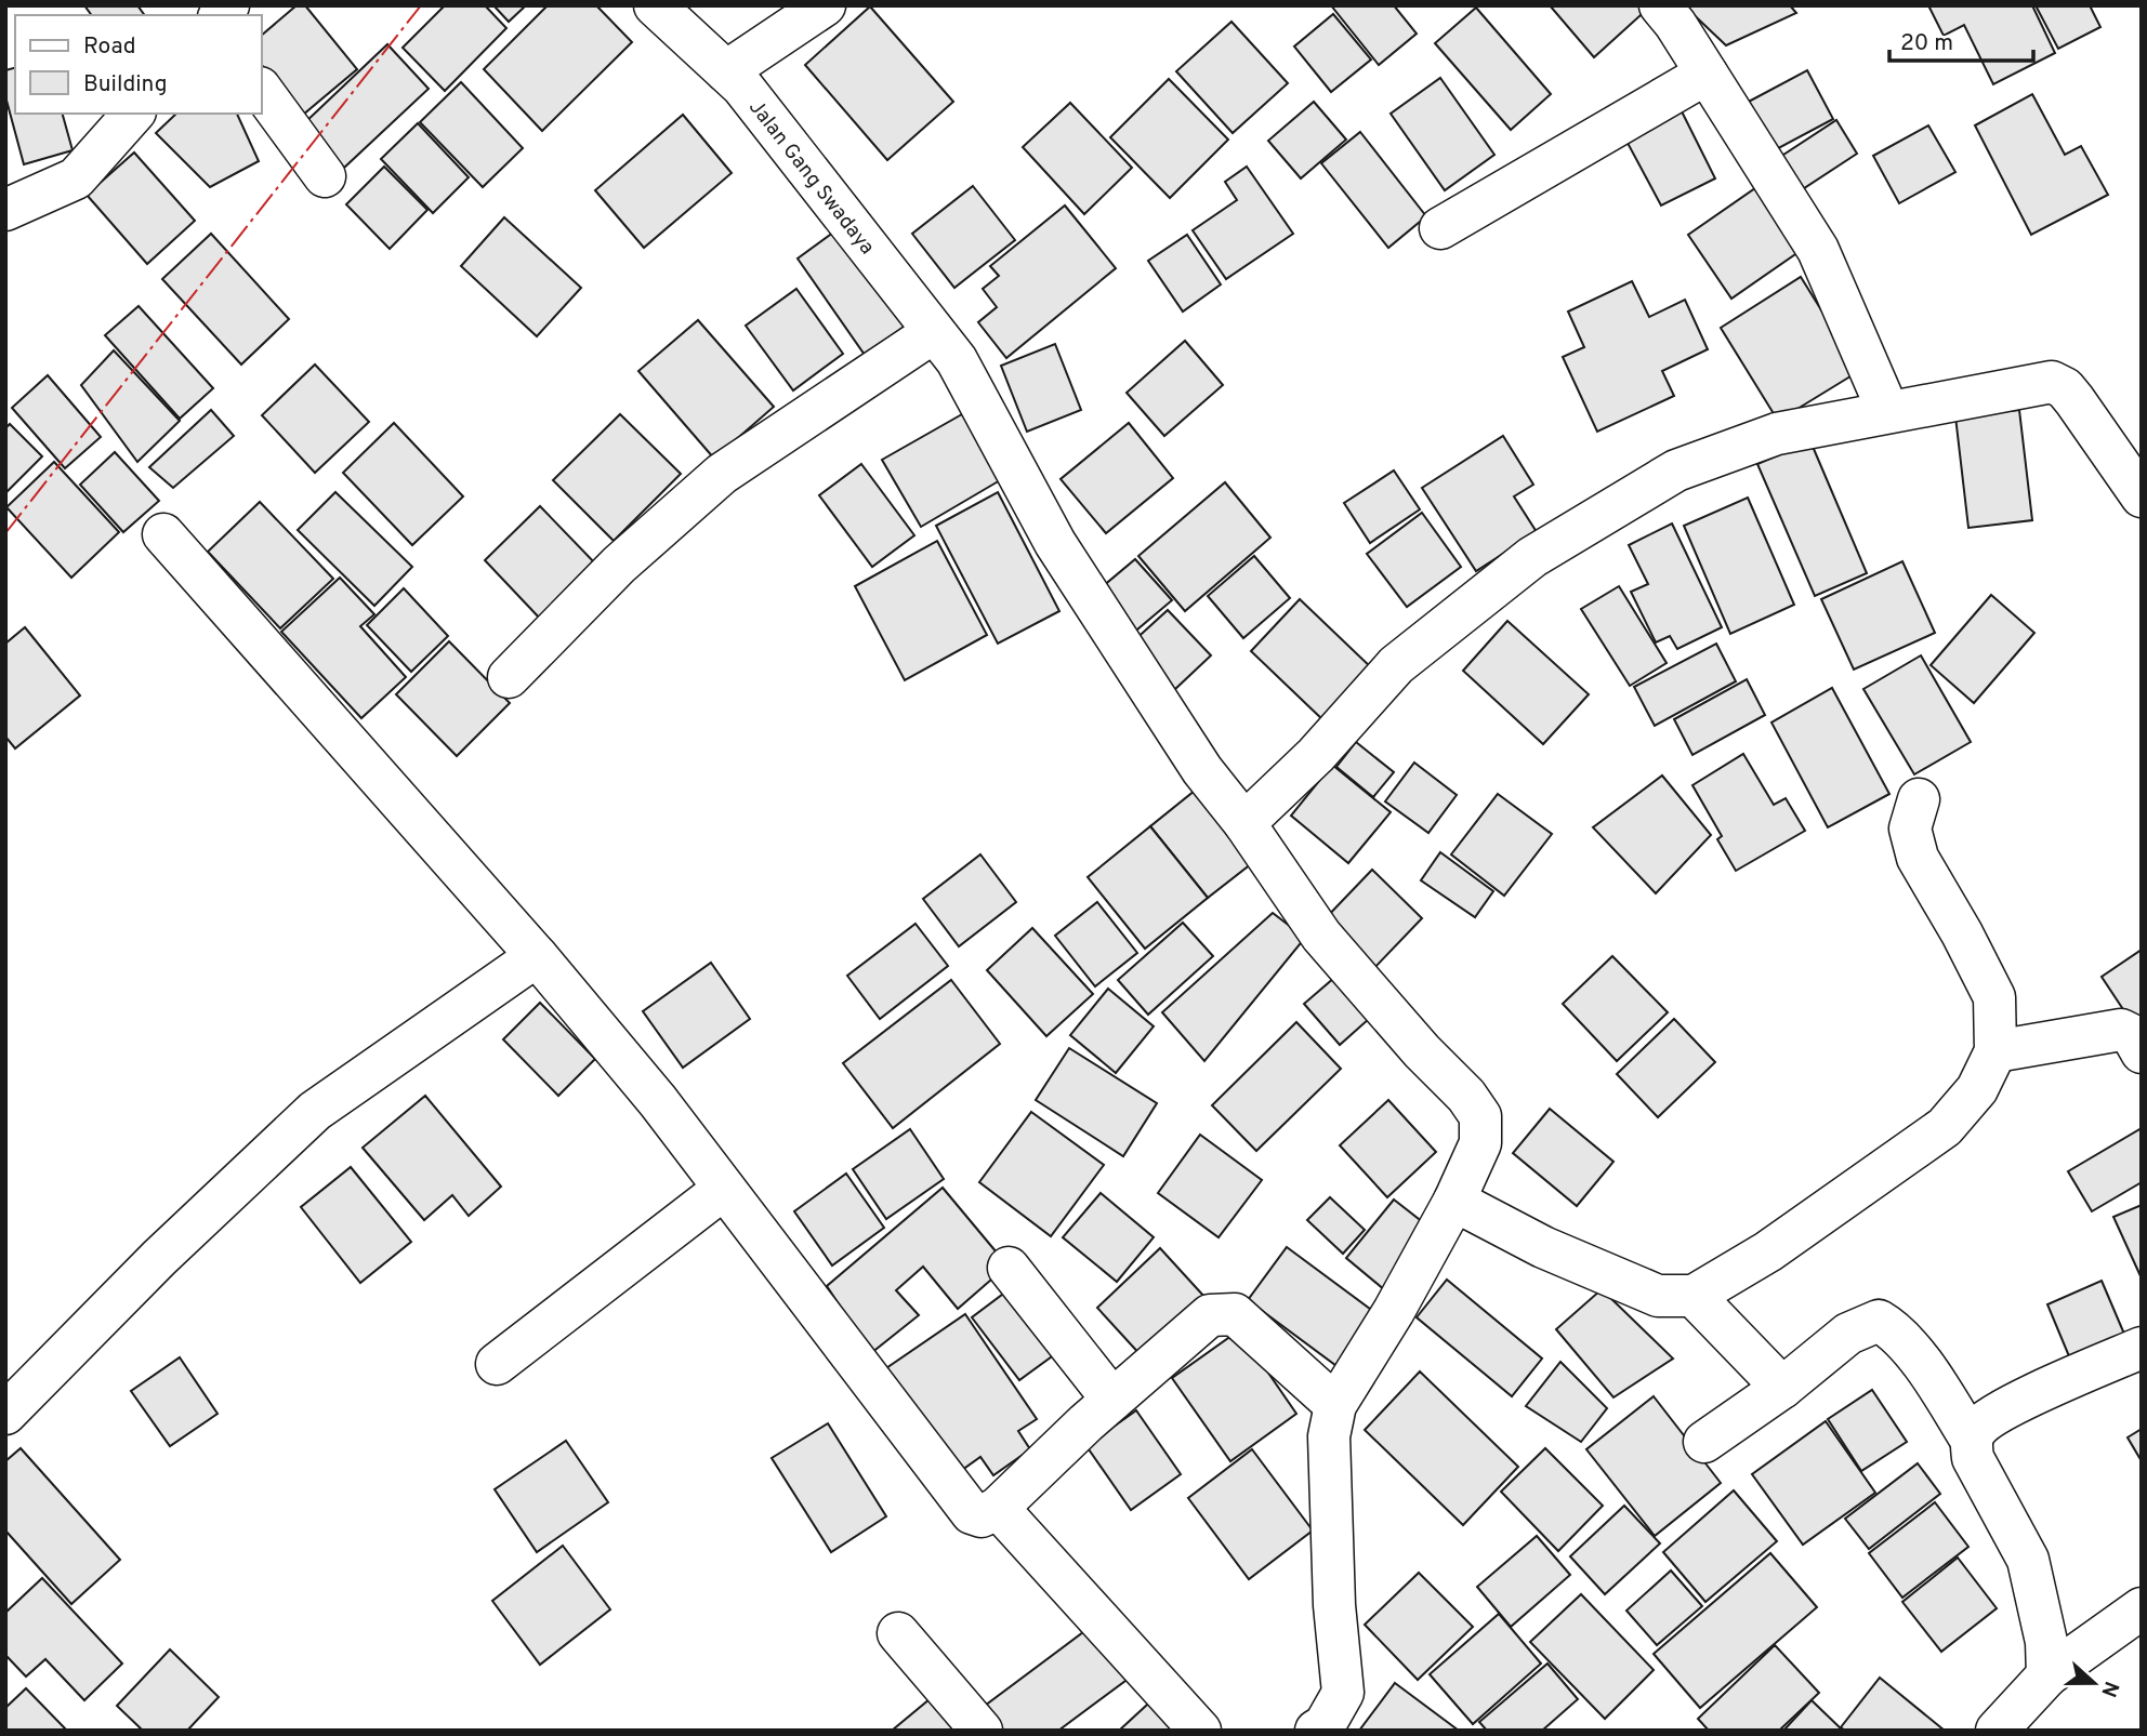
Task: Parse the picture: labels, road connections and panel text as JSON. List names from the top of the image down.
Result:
{
  "streets": {
    "street": ["Jalan Gang Swadaya"]
  },
  "legend": ["Road", "Building"],
  "scale_bar": "20 m",
  "north": "right"
}
